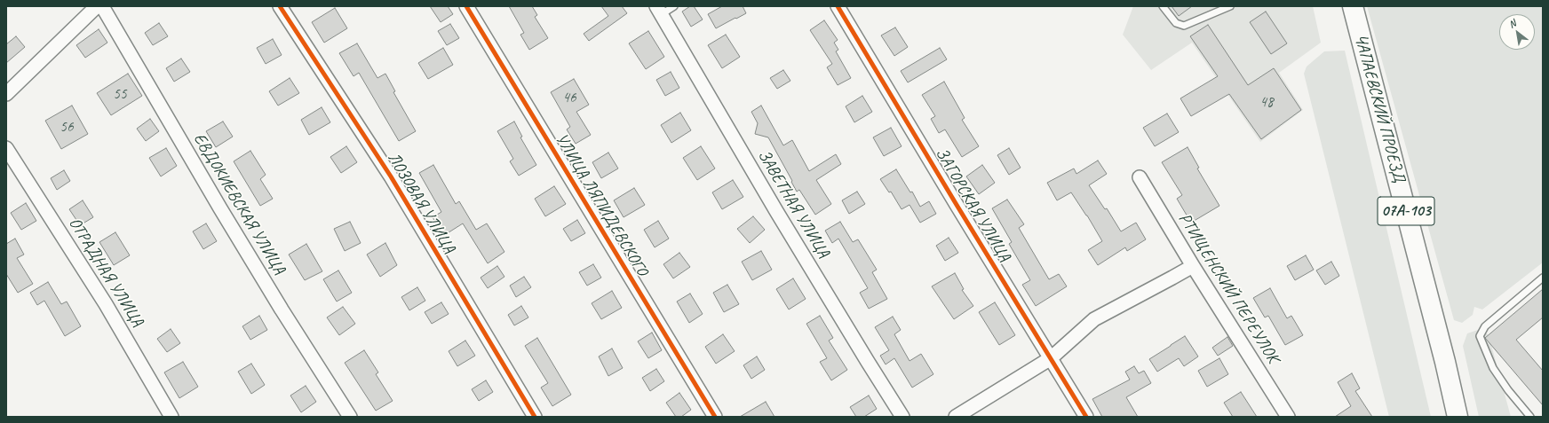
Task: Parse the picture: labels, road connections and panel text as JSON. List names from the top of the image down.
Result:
{
  "streets": {
    "main road": ["ЧАПАЕВСКИЙ ПРОЕЗД", "07А-103"],
    "street": [
      "ЛОЗОВАЯ УЛИЦА",
      "ЕВДОКИЕВСКАЯ УЛИЦА",
      "ЗАВЕТНАЯ УЛИЦА",
      "УЛИЦА ЛЯПИДЕВСКОГО",
      "ЗАГОРСКАЯ УЛИЦА",
      "ОТРАДНАЯ УЛИЦА",
      "РТИЩЕНСКИЙ ПЕРЕУЛОК"
    ]
  },
  "house_numbers": [
    "55",
    "46",
    "48",
    "56"
  ],
  "north": "top left"
}
